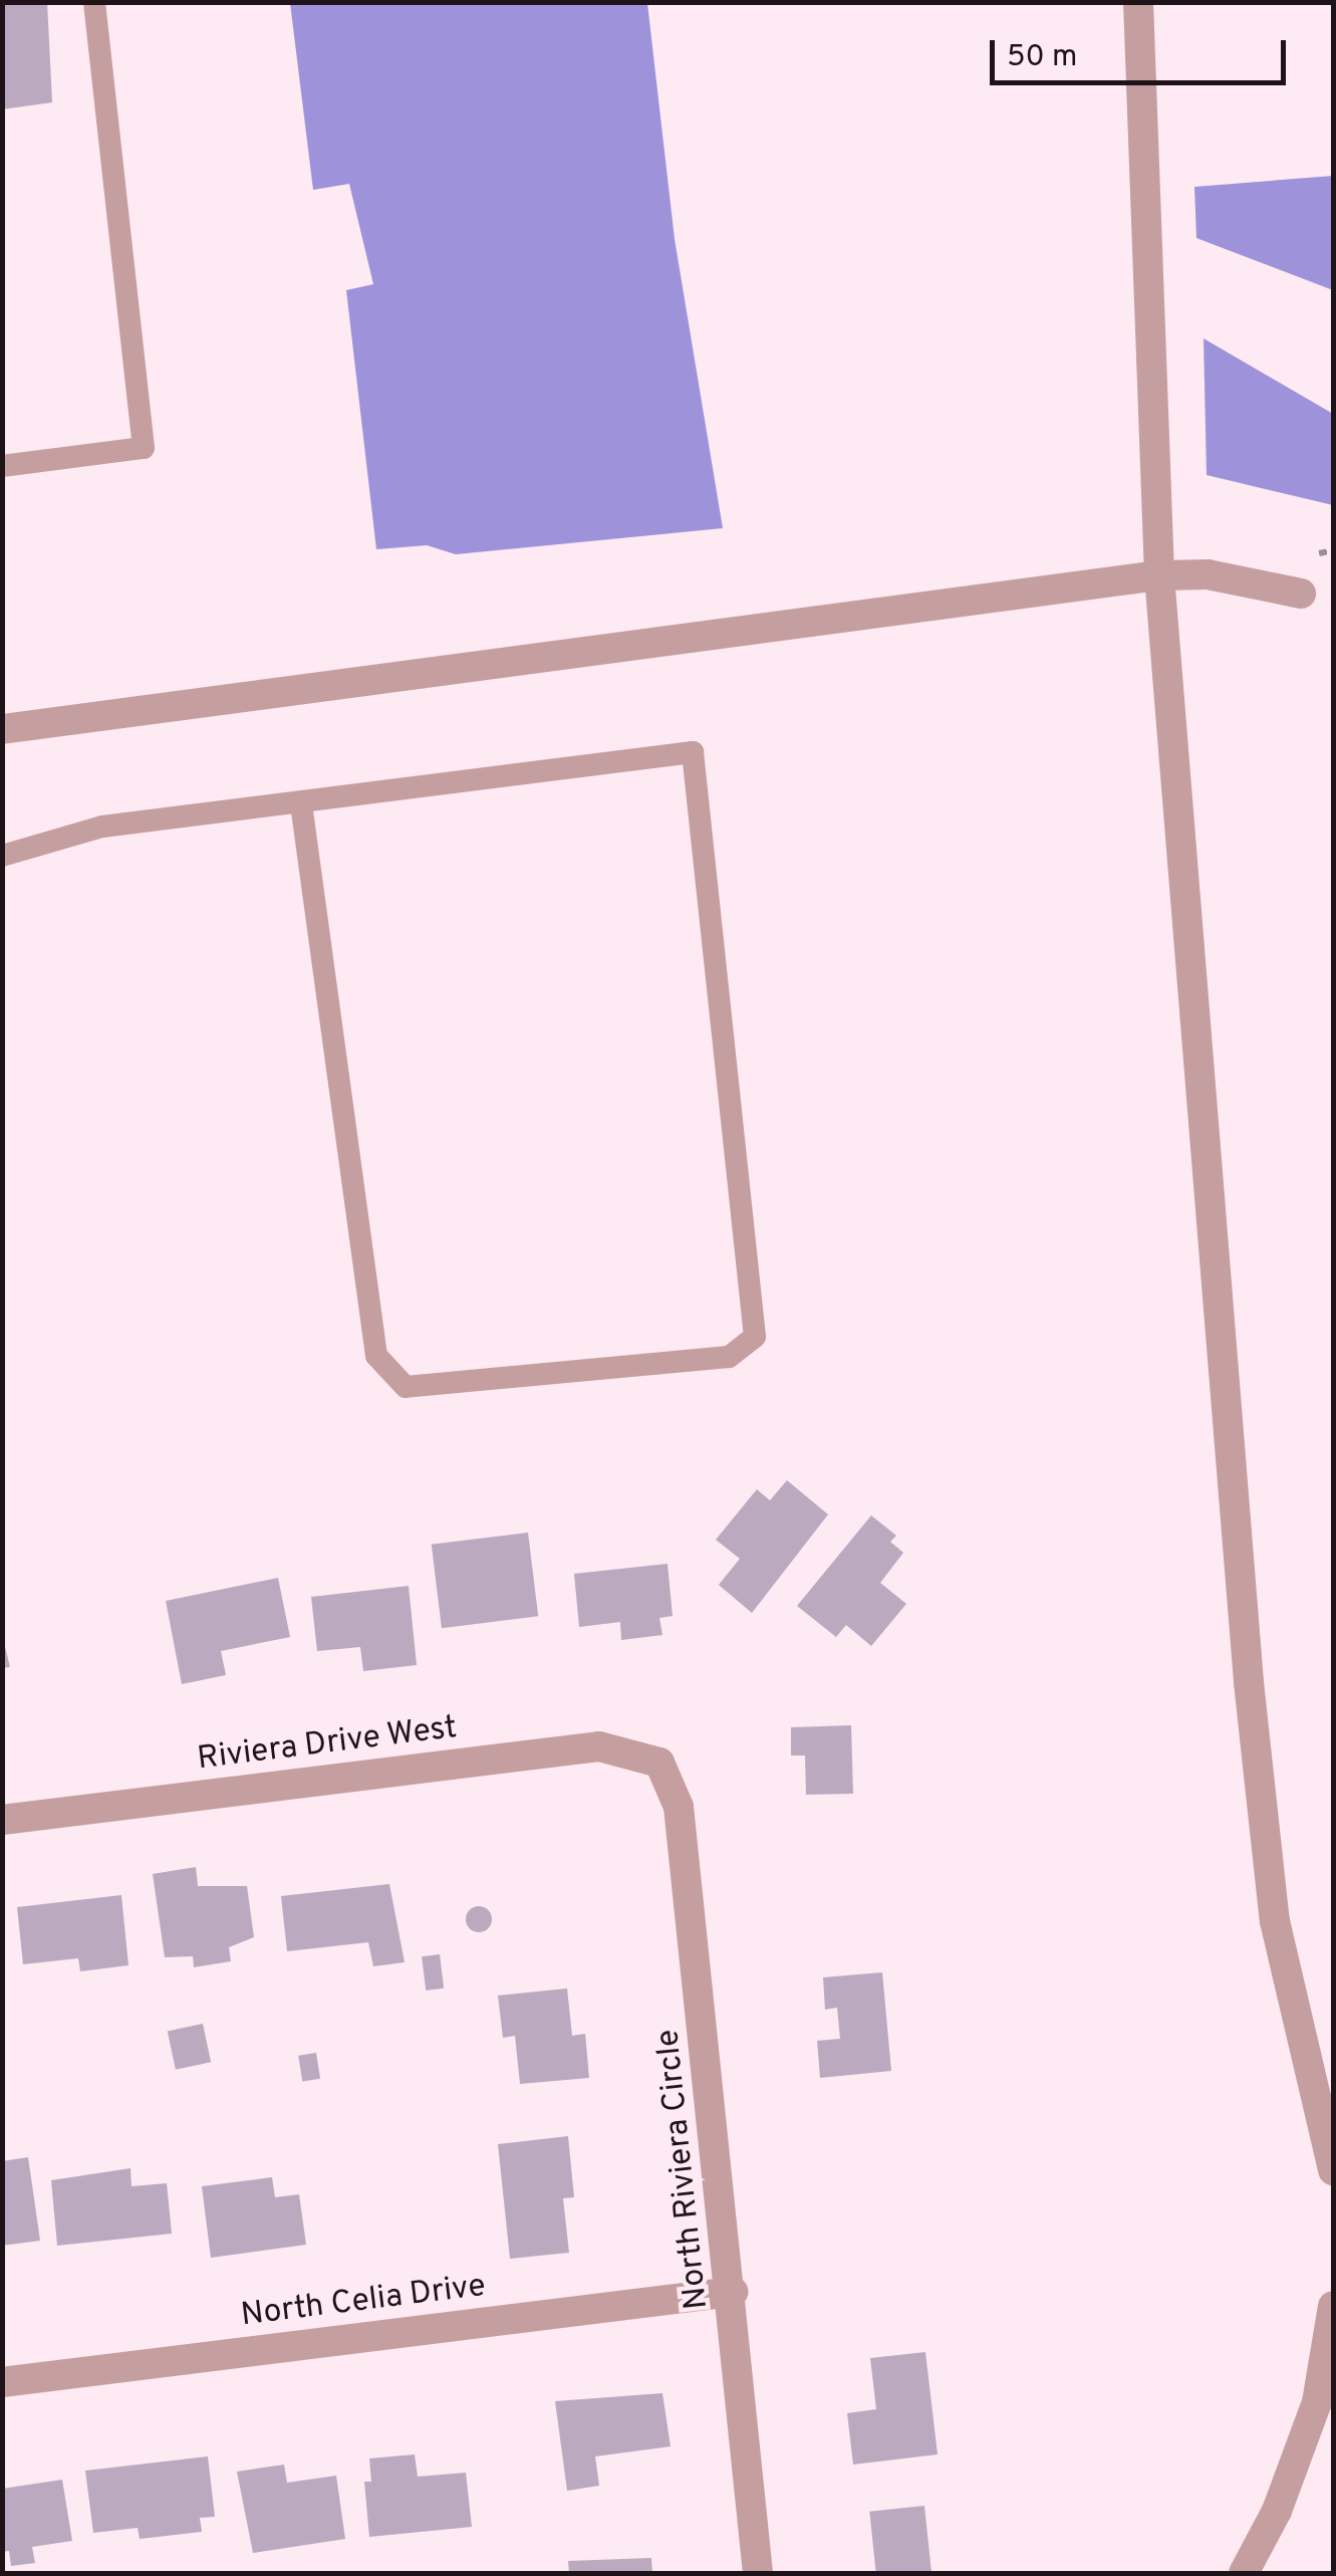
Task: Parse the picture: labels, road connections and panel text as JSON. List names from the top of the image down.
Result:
{
  "streets": {
    "street": ["Riviera Drive West", "North Riviera Circle", "North Celia Drive"]
  },
  "crossings": [
    ["Riviera Drive West", "North Riviera Circle"],
    ["North Riviera Circle", "North Celia Drive"]
  ],
  "scale_bar": "50 m"
}
